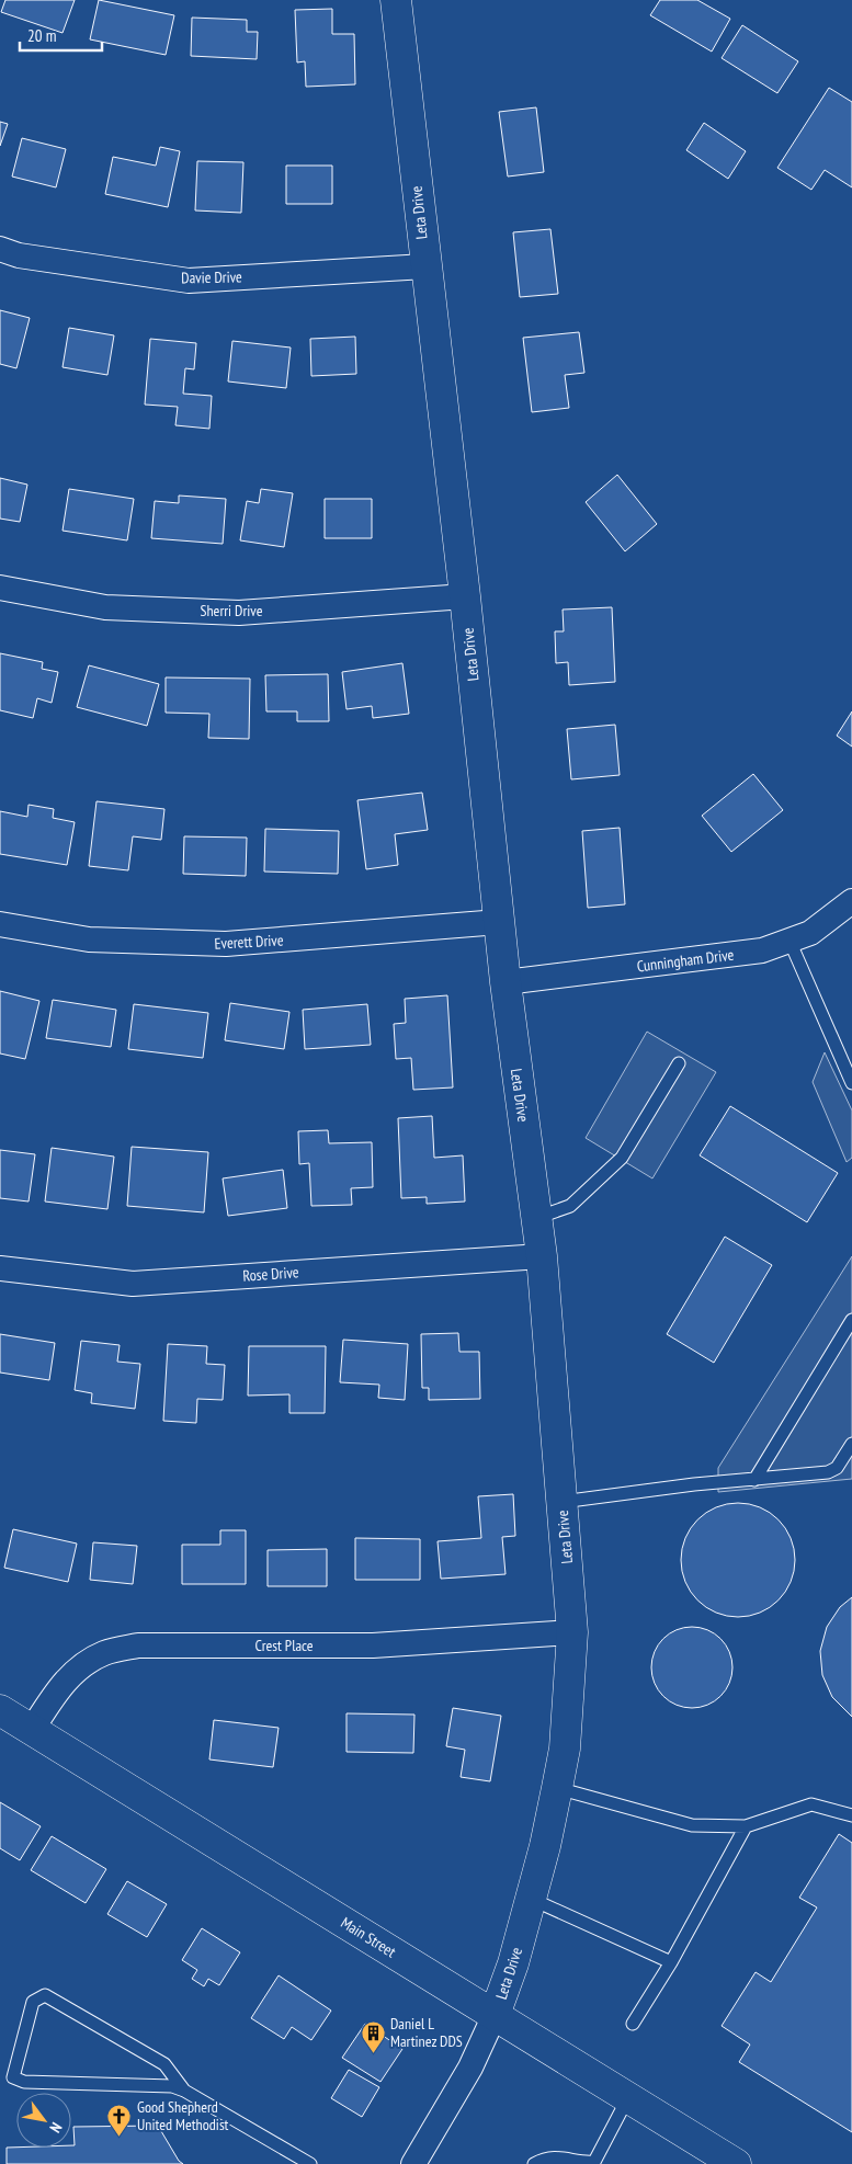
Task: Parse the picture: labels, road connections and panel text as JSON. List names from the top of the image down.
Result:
{
  "streets": {
    "street": [
      "Leta Drive",
      "Davie Drive",
      "Sherri Drive",
      "Everett Drive",
      "Cunningham Drive",
      "Rose Drive",
      "Crest Place",
      "Main Street"
    ]
  },
  "crossings": [
    ["Leta Drive", "Davie Drive"],
    ["Leta Drive", "Sherri Drive"],
    ["Leta Drive", "Everett Drive"],
    ["Leta Drive", "Cunningham Drive"],
    ["Leta Drive", "Rose Drive"],
    ["Leta Drive", "Crest Place"],
    ["Leta Drive", "Main Street"],
    ["Crest Place", "Main Street"]
  ],
  "places": {
    "building": ["Daniel L Martinez DDS"],
    "church": ["Good Shepherd United Methodist"]
  },
  "scale_bar": "20 m",
  "north": "bottom right"
}
